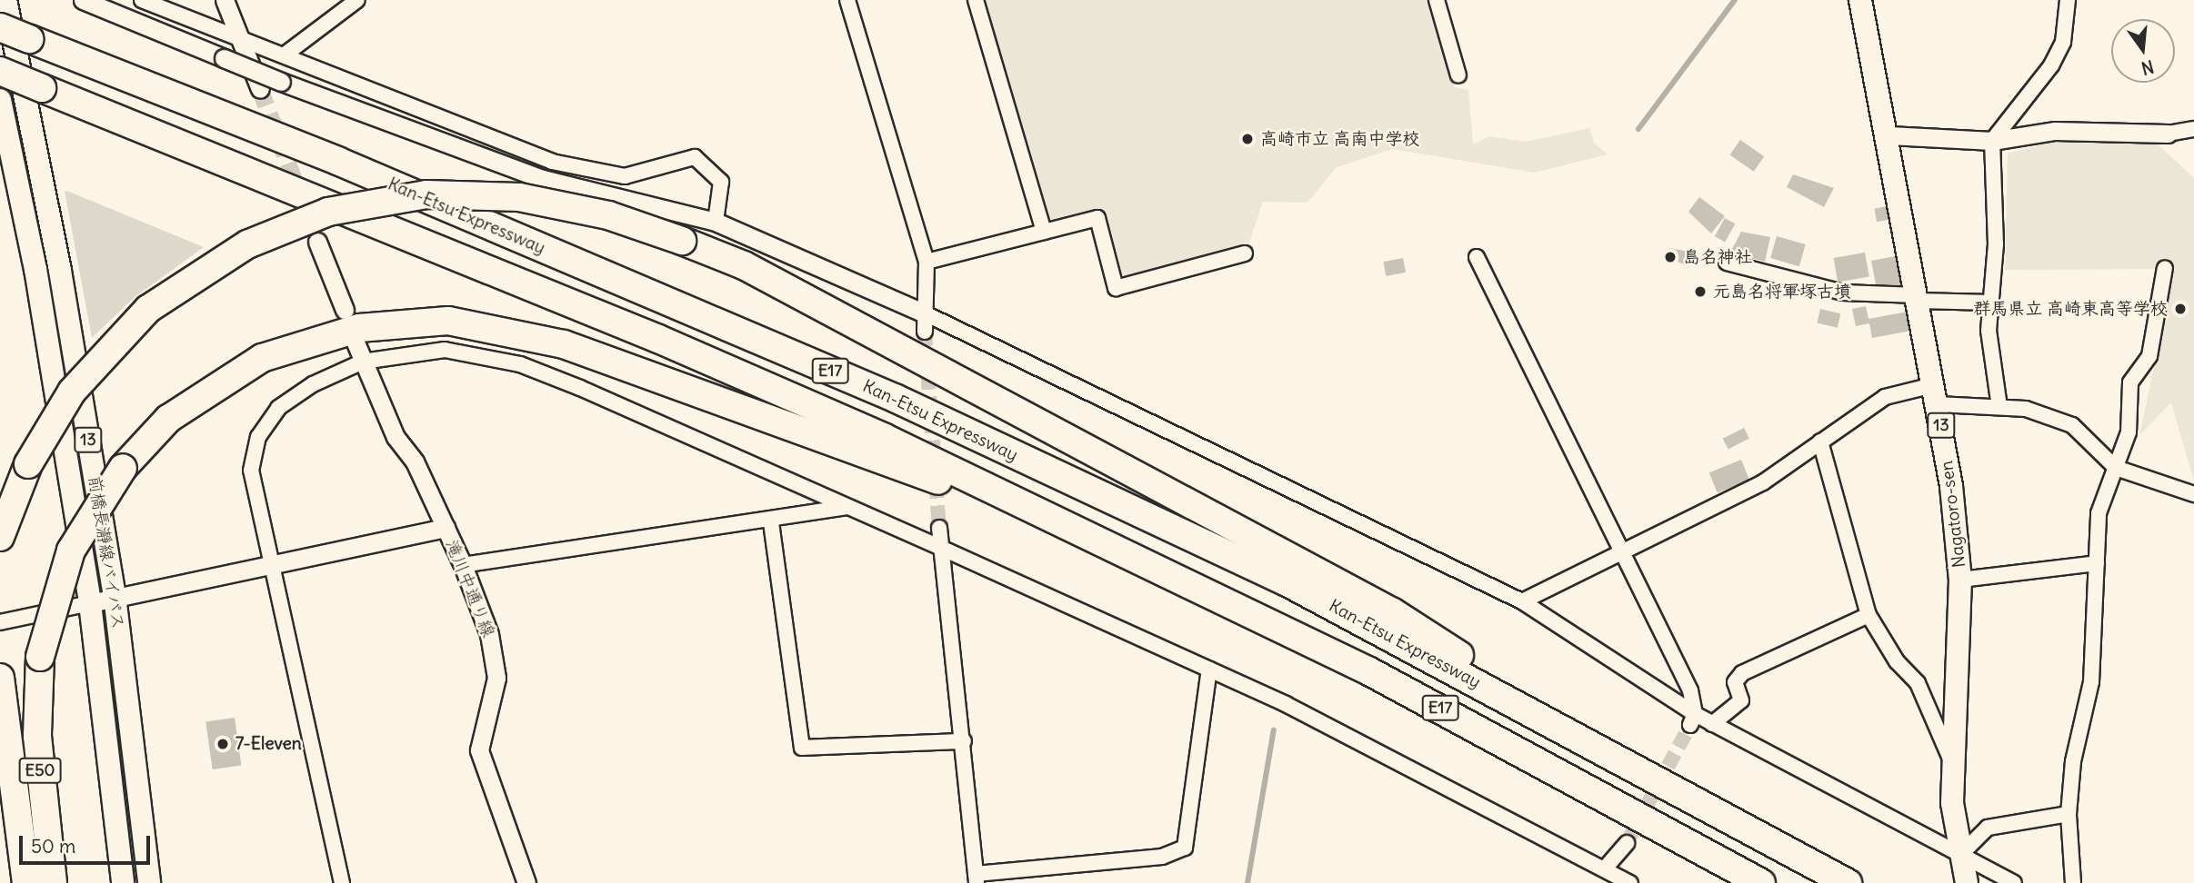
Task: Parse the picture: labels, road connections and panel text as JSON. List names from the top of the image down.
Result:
{
  "streets": {
    "highway": ["Kan-Etsu Expressway", "E17", "E50"],
    "main road": ["13", "Nagatoro-sen", "前橋長瀞線バイパス"],
    "street": ["滝川中通り線"]
  },
  "crossings": [
    ["E17", "E50"]
  ],
  "places": [
    "高崎市立 高南中学校",
    "島名神社",
    "元島名将軍塚古墳",
    "群馬県立 高崎東高等学校",
    "7-Eleven"
  ],
  "scale_bar": "50 m",
  "north": "bottom"
}
